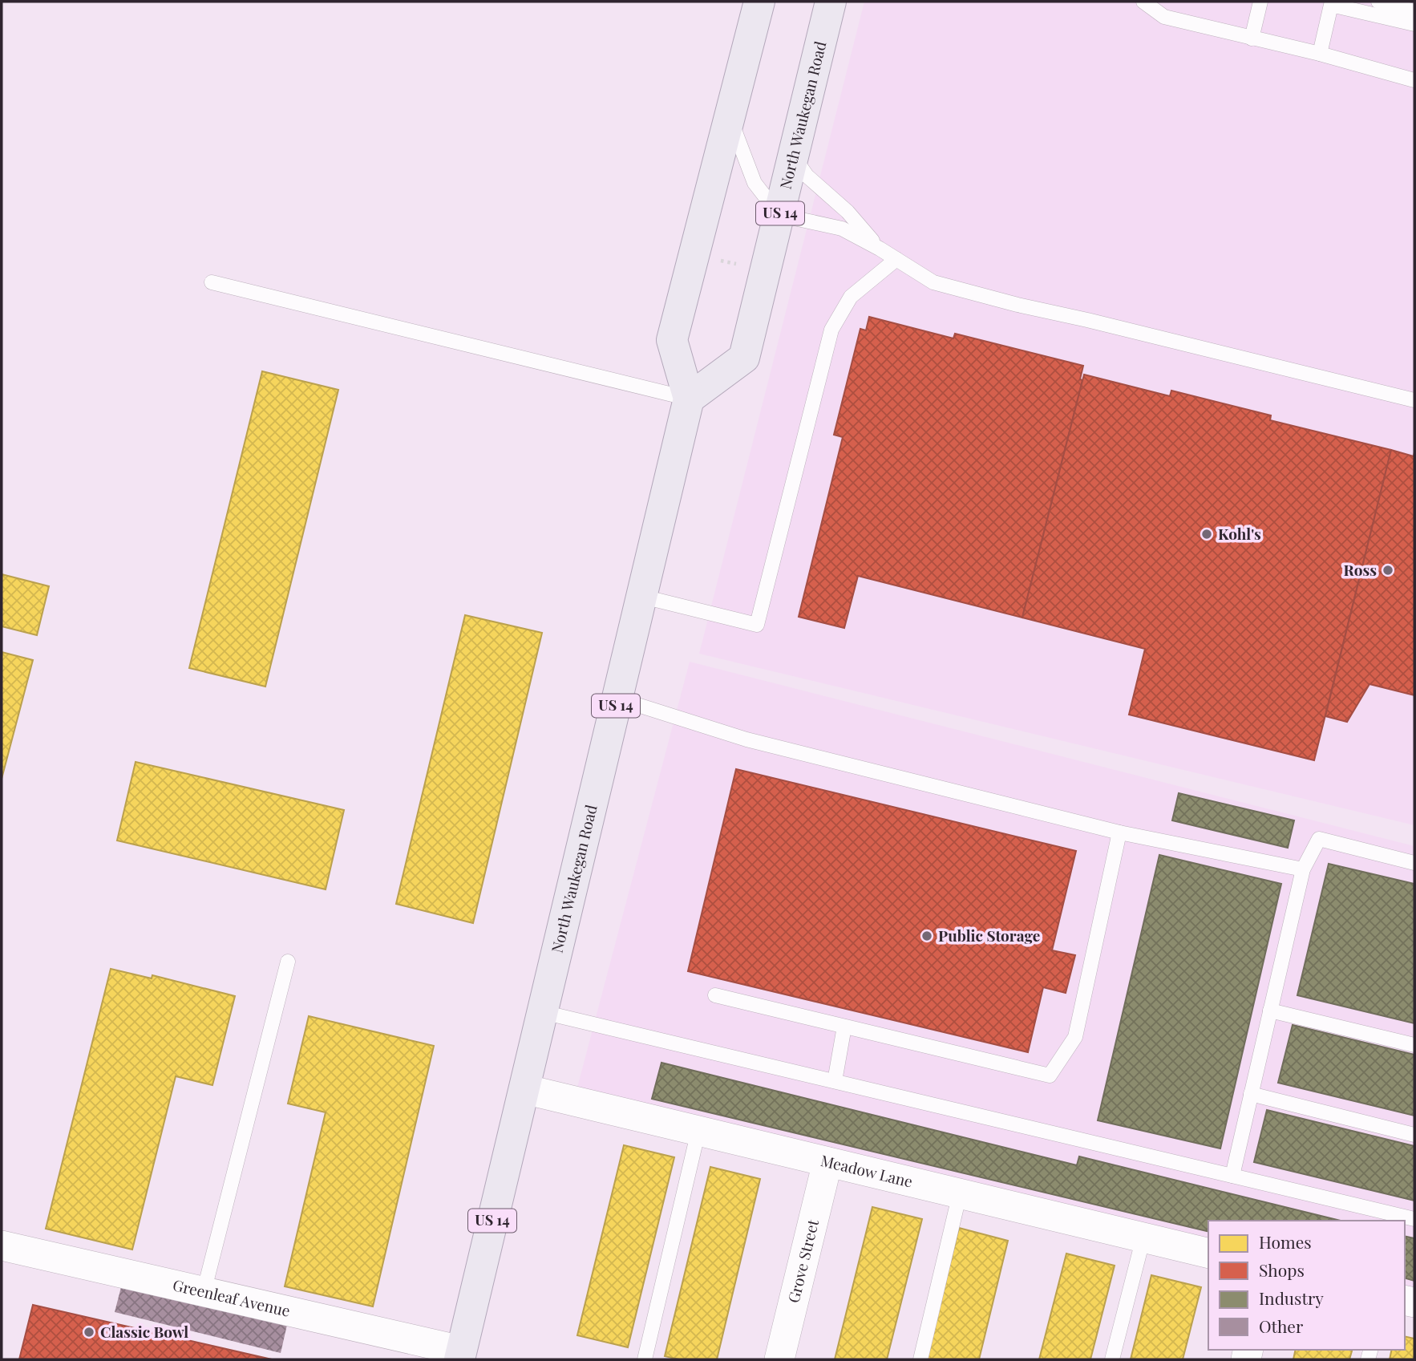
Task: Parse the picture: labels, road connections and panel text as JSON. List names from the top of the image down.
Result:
{
  "streets": {
    "main road": ["North Waukegan Road", "US 14"],
    "street": ["Meadow Lane", "Grove Street", "Greenleaf Avenue"]
  },
  "crossings": [
    ["North Waukegan Road", "Meadow Lane"],
    ["North Waukegan Road", "Greenleaf Avenue"],
    ["Meadow Lane", "Grove Street"]
  ],
  "places": [
    "Kohl's",
    "Ross",
    "Public Storage",
    "Classic Bowl"
  ],
  "legend": [
    "Homes",
    "Shops",
    "Industry",
    "Other"
  ]
}
